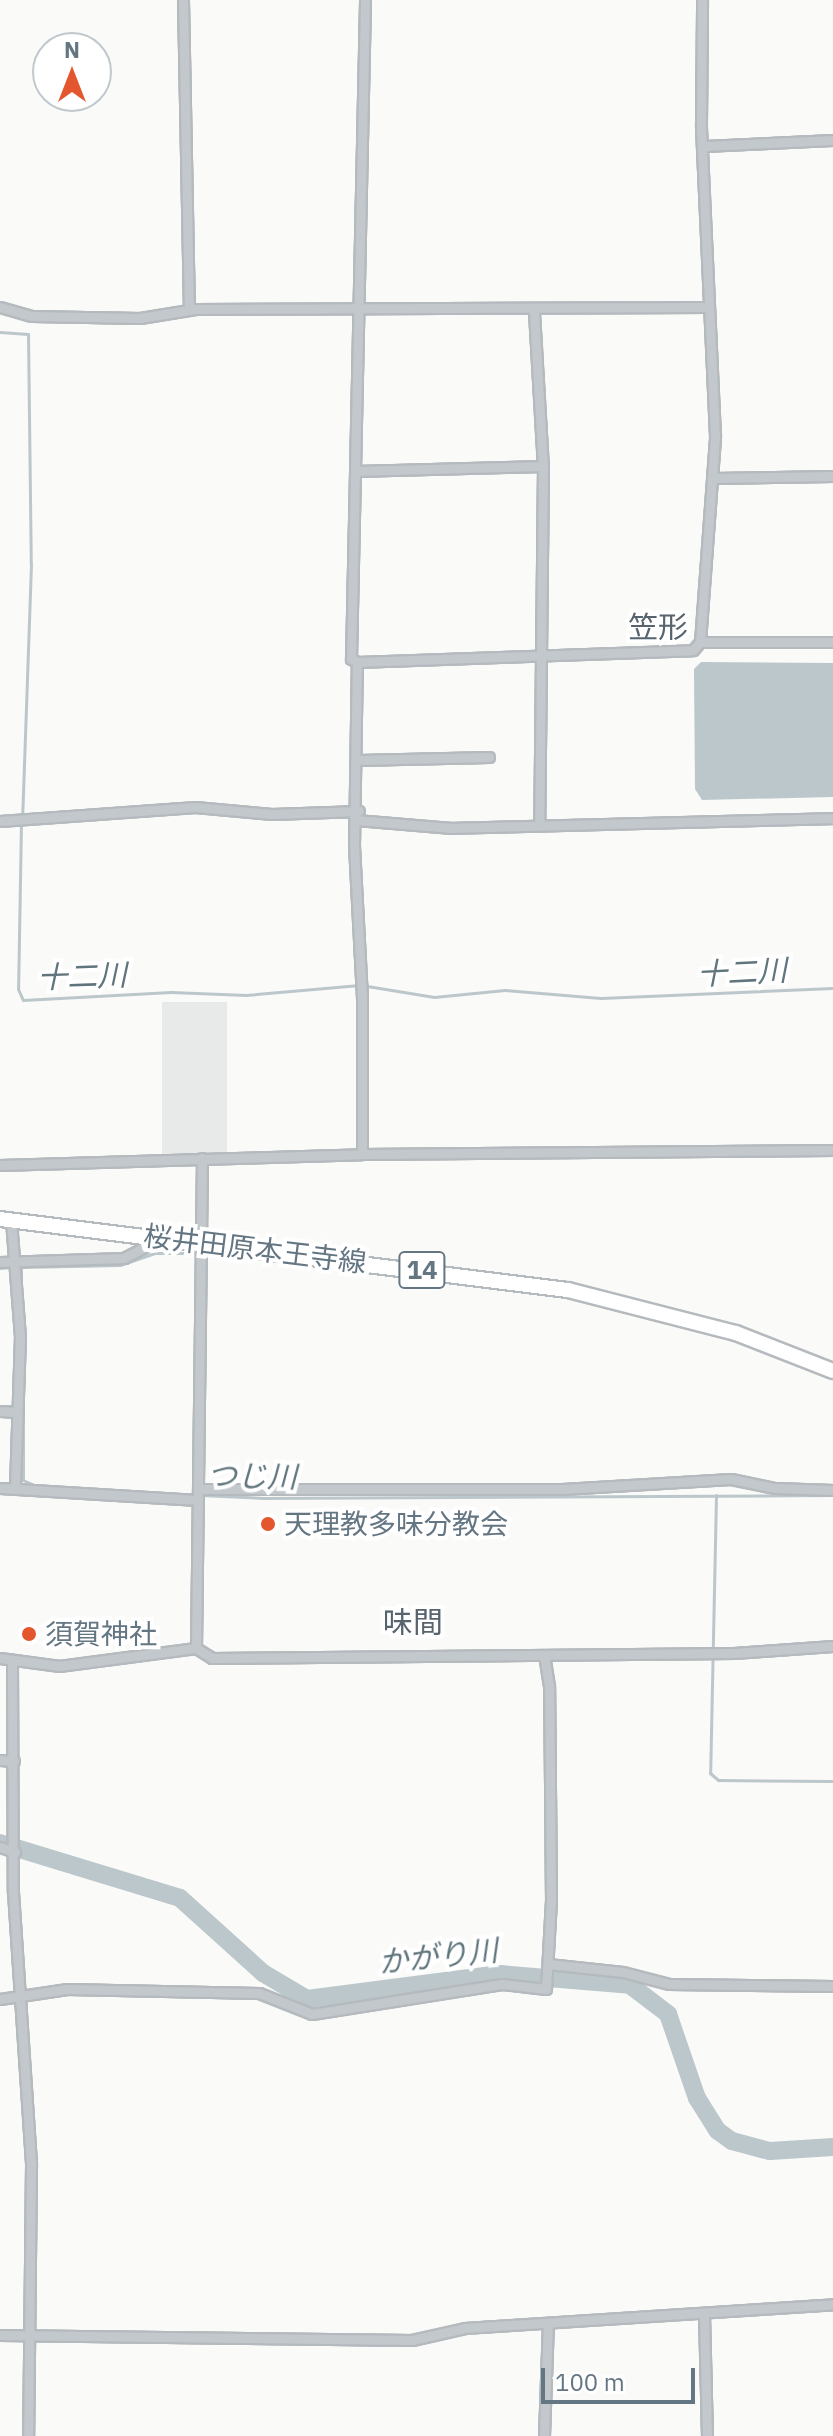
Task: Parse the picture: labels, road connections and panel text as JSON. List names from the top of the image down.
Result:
{
  "streets": {
    "main road": ["桜井田原本王寺線", "14"]
  },
  "districts": ["笠形", "味間"],
  "water": ["十二川", "つじ川", "かがり川"],
  "places": ["天理教多味分教会", "須賀神社"],
  "scale_bar": "100 m",
  "north": "top"
}
